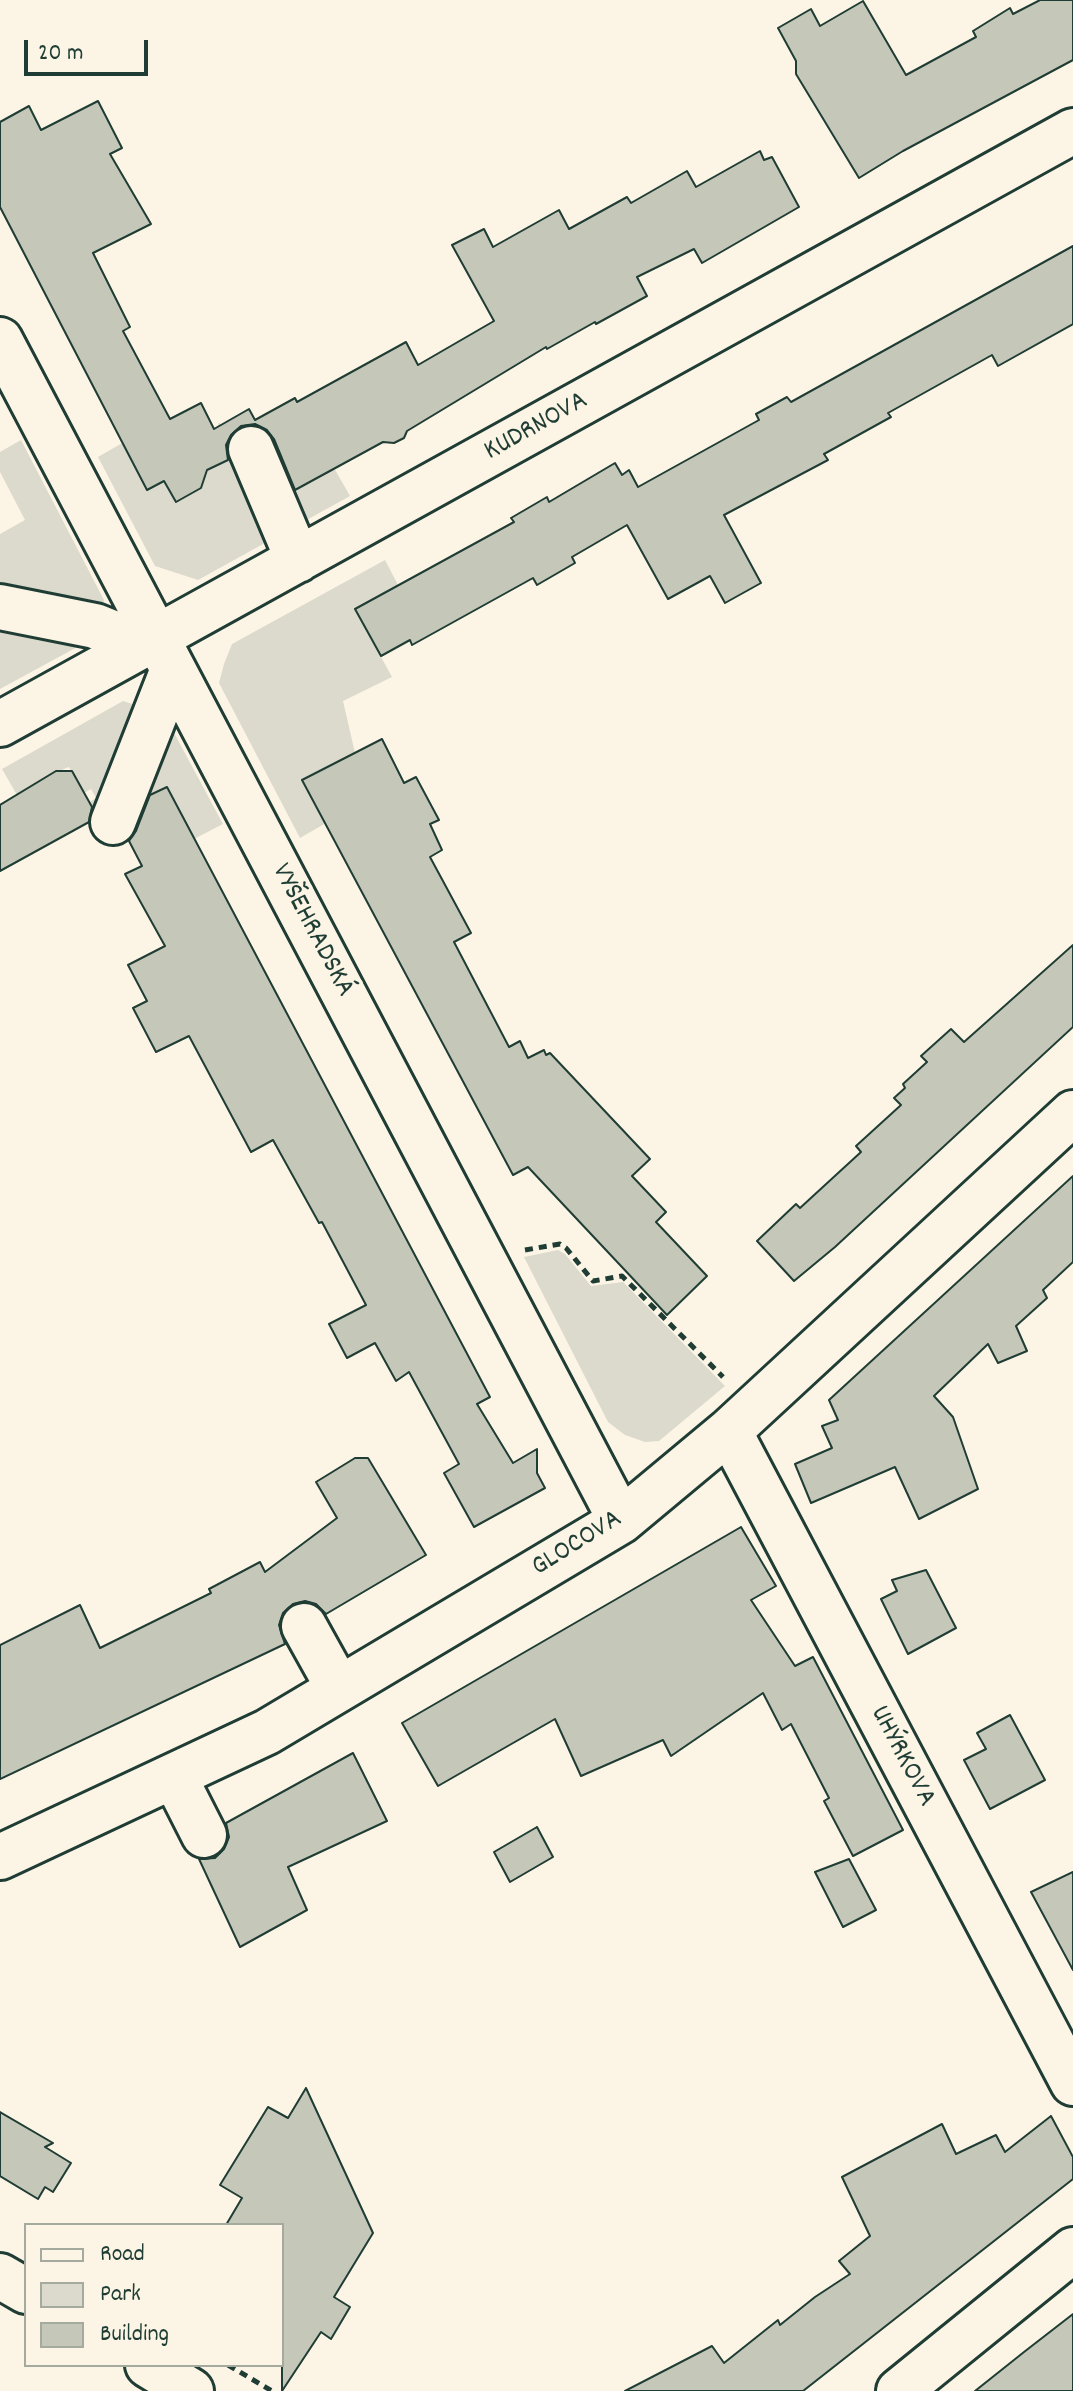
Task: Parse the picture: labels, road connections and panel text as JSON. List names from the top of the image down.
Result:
{
  "streets": {
    "street": [
      "KUDRNOVA",
      "VYŠEHRADSKÁ",
      "GLOCOVA",
      "UHÝRKOVA"
    ]
  },
  "crossings": [
    ["KUDRNOVA", "VYŠEHRADSKÁ"],
    ["VYŠEHRADSKÁ", "GLOCOVA"],
    ["GLOCOVA", "UHÝRKOVA"]
  ],
  "legend": ["Road", "Park", "Building"],
  "scale_bar": "20 m"
}
